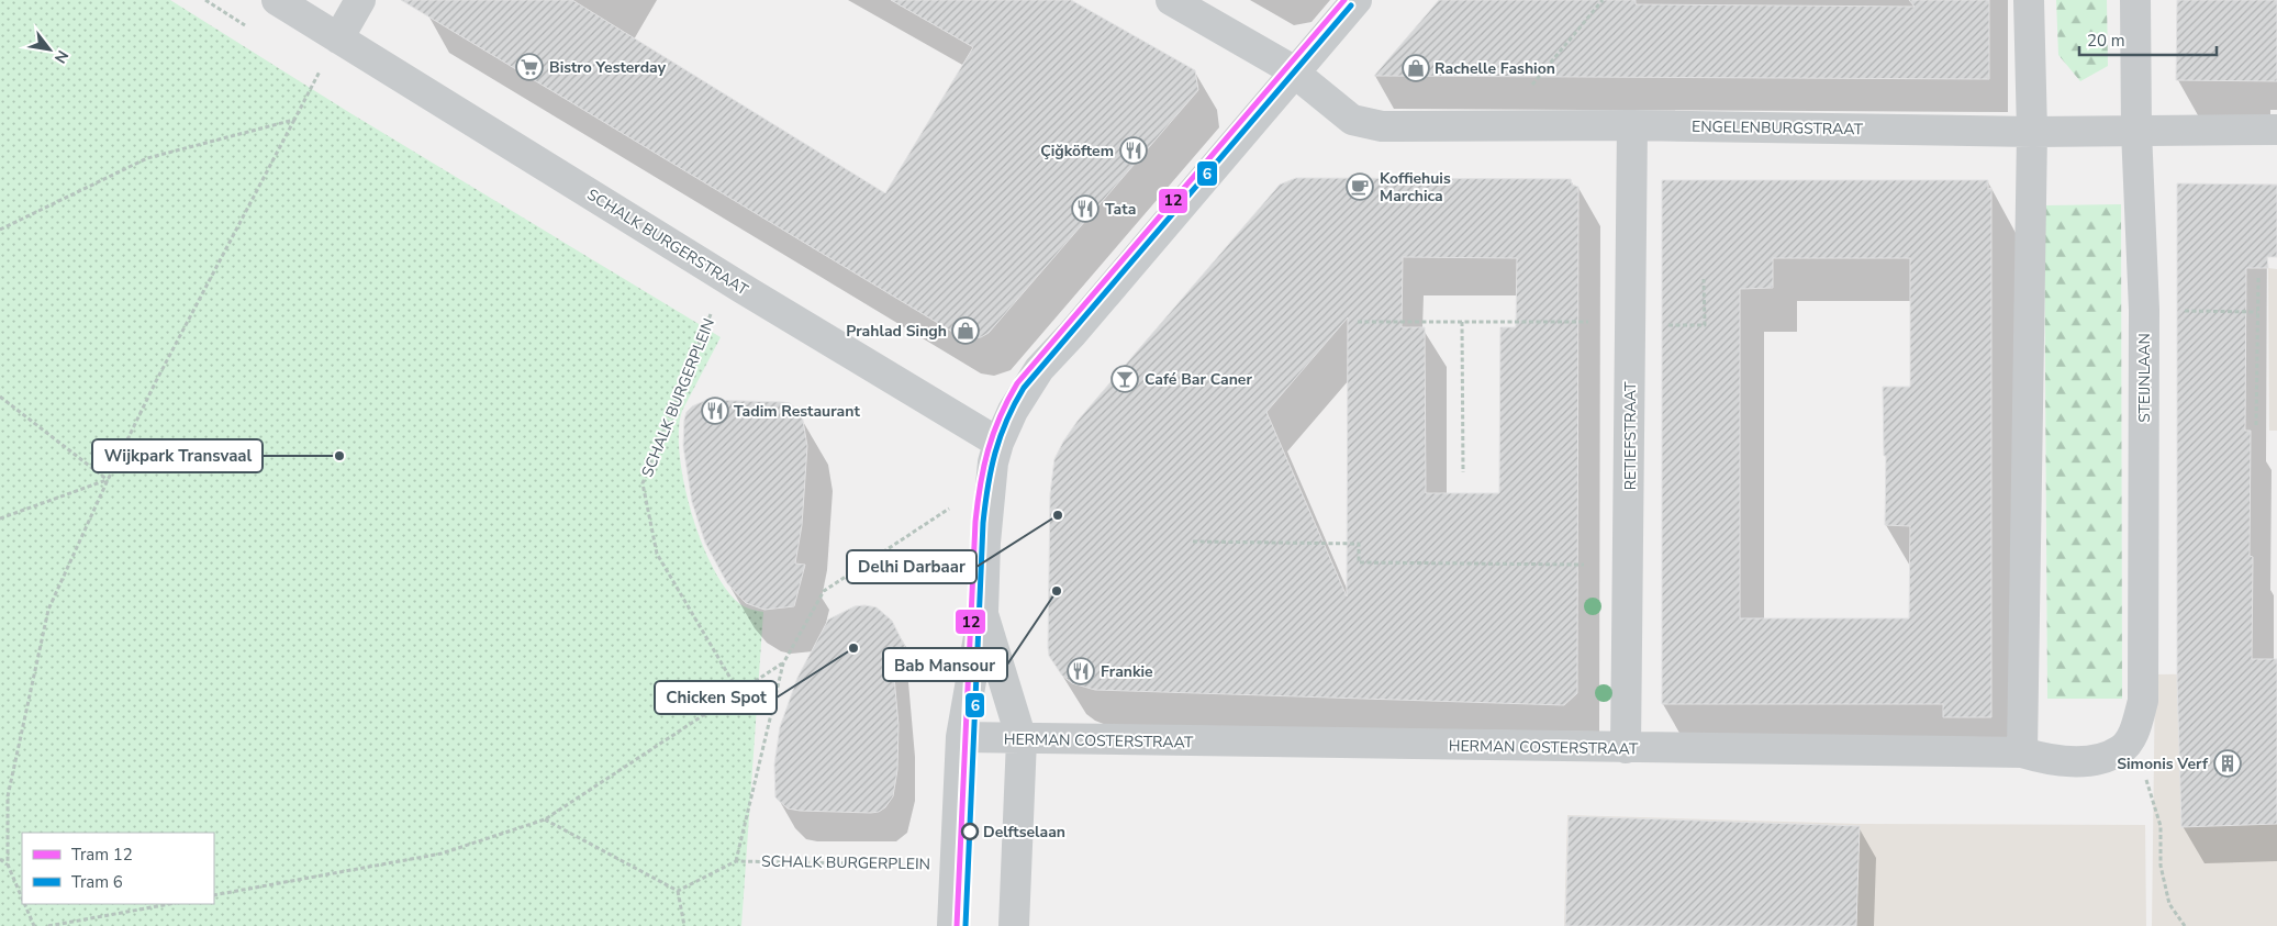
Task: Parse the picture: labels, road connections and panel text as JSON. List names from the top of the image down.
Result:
{
  "streets": {
    "street": [
      "ENGELENBURGSTRAAT",
      "SCHALK BURGERSTRAAT",
      "STEIJNLAAN",
      "RETIEFSTRAAT",
      "HERMAN COSTERSTRAAT"
    ],
    "path": ["SCHALK BURGERPLEIN"]
  },
  "crossings": [
    ["ENGELENBURGSTRAAT", "STEIJNLAAN"],
    ["ENGELENBURGSTRAAT", "RETIEFSTRAAT"],
    ["SCHALK BURGERSTRAAT", "SCHALK BURGERPLEIN"],
    ["STEIJNLAAN", "HERMAN COSTERSTRAAT"],
    ["RETIEFSTRAAT", "HERMAN COSTERSTRAAT"]
  ],
  "places": {
    "supermarket": ["Bistro Yesterday"],
    "shop": ["Rachelle Fashion", "Prahlad Singh"],
    "restaurant": [
      "Çiğköftem",
      "Tata",
      "Tadim Restaurant",
      "Frankie"
    ],
    "cafe": ["Koffiehuis Marchica"],
    "bar": ["Café Bar Caner"],
    "other": [
      "Wijkpark Transvaal",
      "Delhi Darbaar",
      "Bab Mansour",
      "Chicken Spot",
      "Delftselaan"
    ],
    "building": ["Simonis Verf"]
  },
  "lines": ["tram line 12", "tram line 6"],
  "legend": ["Tram 12", "Tram 6"],
  "scale_bar": "20 m",
  "north": "bottom right"
}
